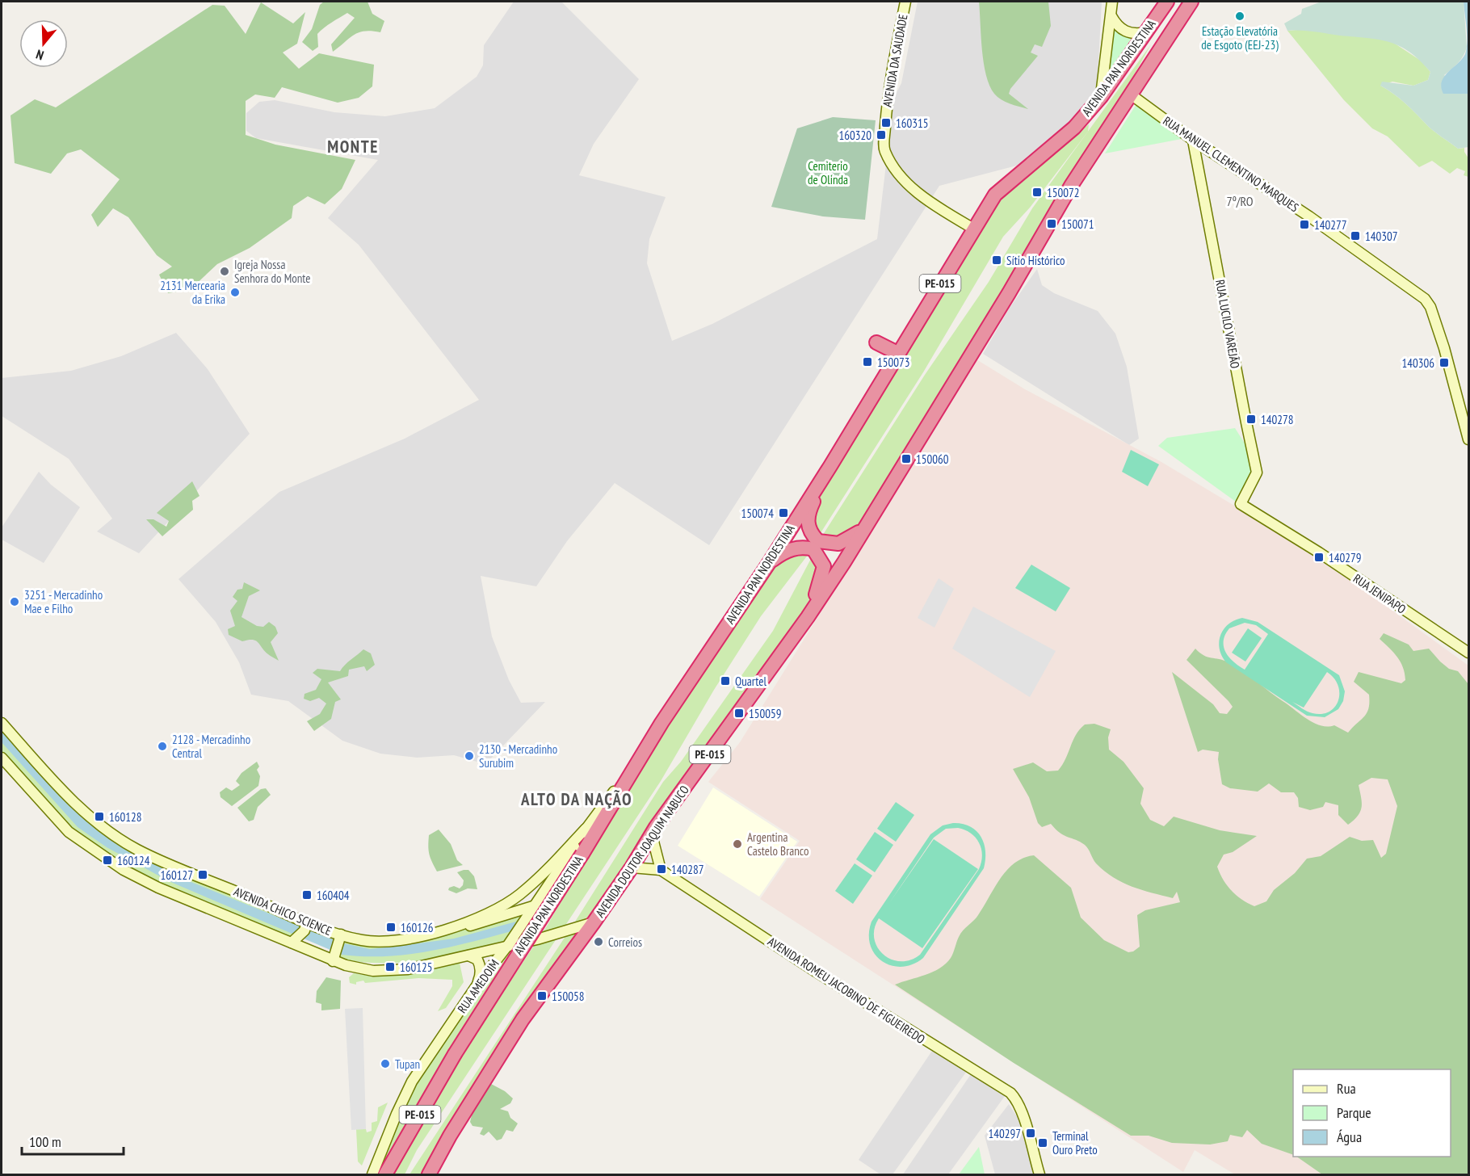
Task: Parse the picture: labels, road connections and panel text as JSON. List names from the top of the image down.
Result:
{
  "streets": {
    "highway": ["AVENIDA PAN NORDESTINA", "PE-015", "AVENIDA DOUTOR JOAQUIM NABUCO"],
    "main road": [
      "AVENIDA DA SAUDADE",
      "RUA MANUEL CLEMENTINO MARQUES",
      "RUA LUCILO VAREJÃO",
      "RUA JENIPAPO",
      "AVENIDA CHICO SCIENCE",
      "RUA AMEDOIM",
      "AVENIDA ROMEU JACOBINO DE FIGUEIREDO"
    ]
  },
  "crossings": [
    ["AVENIDA DA SAUDADE", "AVENIDA PAN NORDESTINA"],
    ["AVENIDA PAN NORDESTINA", "RUA MANUEL CLEMENTINO MARQUES"],
    ["AVENIDA PAN NORDESTINA", "AVENIDA DOUTOR JOAQUIM NABUCO"],
    ["AVENIDA PAN NORDESTINA", "RUA AMEDOIM"],
    ["RUA MANUEL CLEMENTINO MARQUES", "RUA LUCILO VAREJÃO"],
    ["RUA LUCILO VAREJÃO", "RUA JENIPAPO"],
    ["AVENIDA DOUTOR JOAQUIM NABUCO", "AVENIDA CHICO SCIENCE"],
    ["AVENIDA DOUTOR JOAQUIM NABUCO", "AVENIDA ROMEU JACOBINO DE FIGUEIREDO"],
    ["AVENIDA CHICO SCIENCE", "RUA AMEDOIM"]
  ],
  "districts": ["MONTE", "7º/RO", "ALTO DA NAÇÃO"],
  "parks": ["Cemiterio de Olinda"],
  "places": {
    "other": [
      "Estação Elevatória de Esgoto (EEJ-23)",
      "Igreja Nossa Senhora do Monte",
      "2131 Mercearia da Erika",
      "3251 - Mercadinho Mae e Filho",
      "2128 - Mercadinho Central",
      "2130 - Mercadinho Surubim",
      "Argentina Castelo Branco",
      "Correios",
      "Tupan"
    ],
    "transit": [
      "160315",
      "160320",
      "150072",
      "150071",
      "140277",
      "140307",
      "Sítio Histórico",
      "150073",
      "140306",
      "140278",
      "150060",
      "150074",
      "140279",
      "Quartel",
      "150059",
      "160128",
      "160124",
      "140287",
      "160127",
      "160404",
      "160126",
      "160125",
      "150058",
      "140297",
      "Terminal Ouro Preto"
    ]
  },
  "legend": ["Rua", "Parque", "Água"],
  "scale_bar": "100 m",
  "north": "bottom"
}
